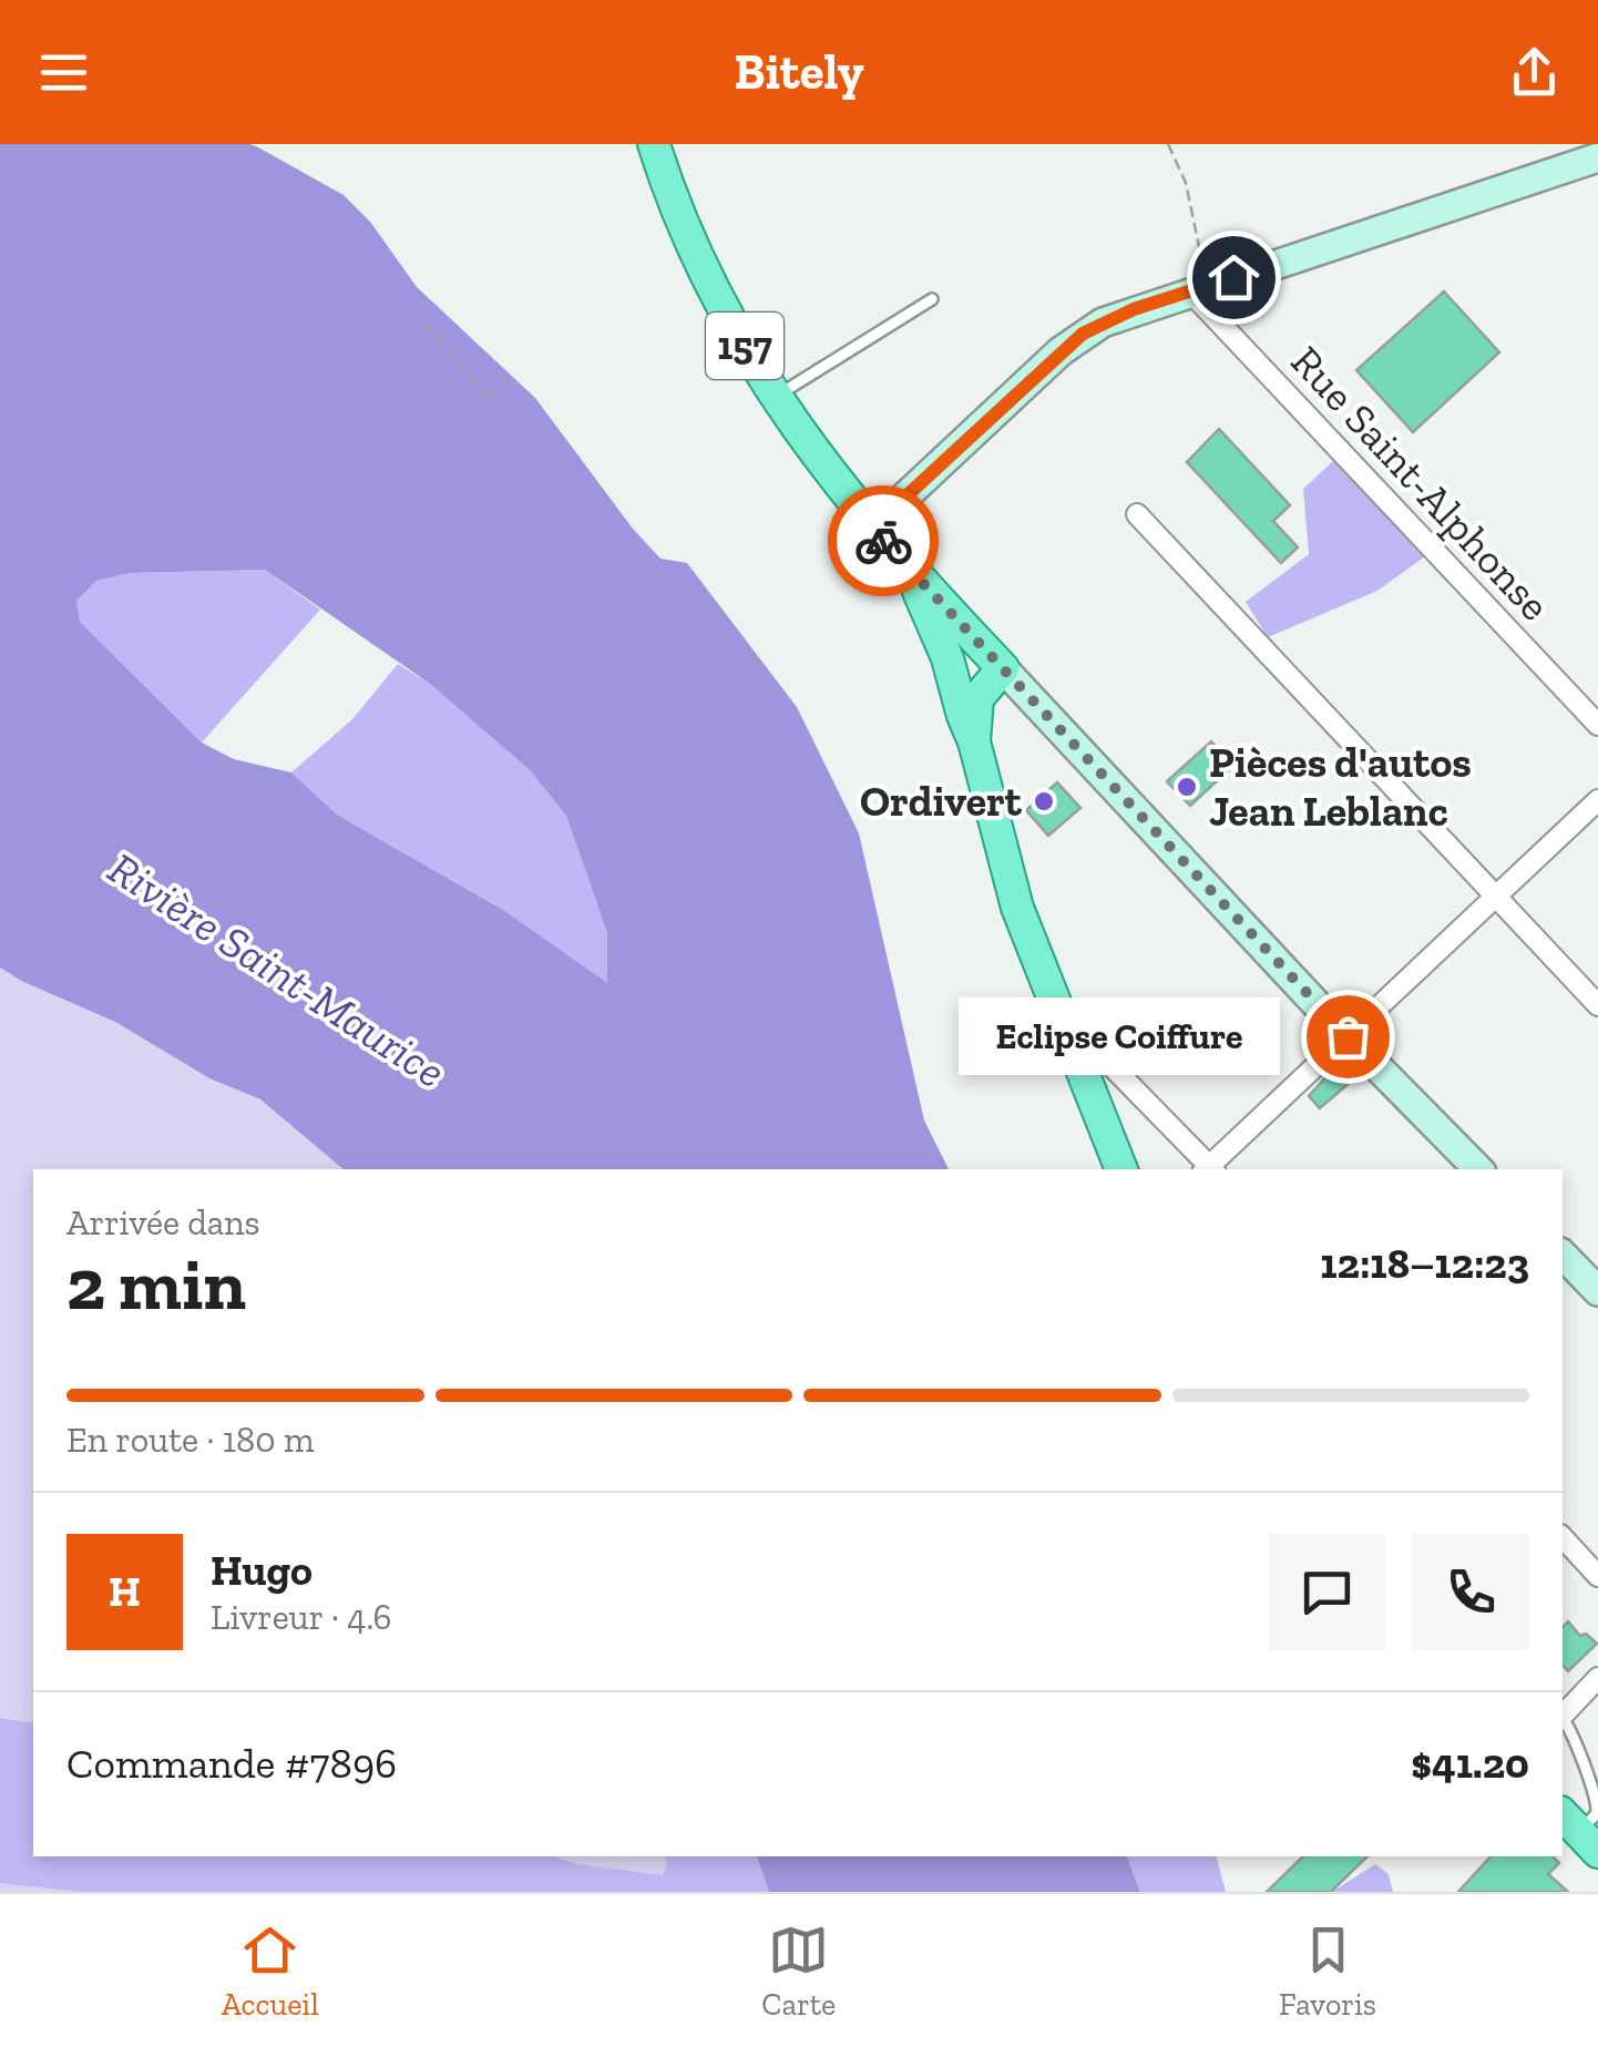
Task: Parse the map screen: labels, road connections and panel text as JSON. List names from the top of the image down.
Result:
{
  "streets": {
    "main road": ["157"],
    "street": ["Rue Saint-Alphonse"]
  },
  "water": ["Rivière Saint-Maurice"],
  "places": ["Pièces d'autos Jean Leblanc", "Ordivert", "Eclipse Coiffure"],
  "page": {
    "header": "Bitely",
    "bubble": "Eclipse Coiffure",
    "heading": ["2 min", "Arrivée dans", "12:18–12:23"],
    "panel": [
      "Hugo",
      "Livreur · 4.6",
      "Commande #7896",
      "$41.20"
    ],
    "bar": "En route · 180 m",
    "round": "H",
    "tabs": ["Accueil", "Carte", "Favoris"]
  }
}
